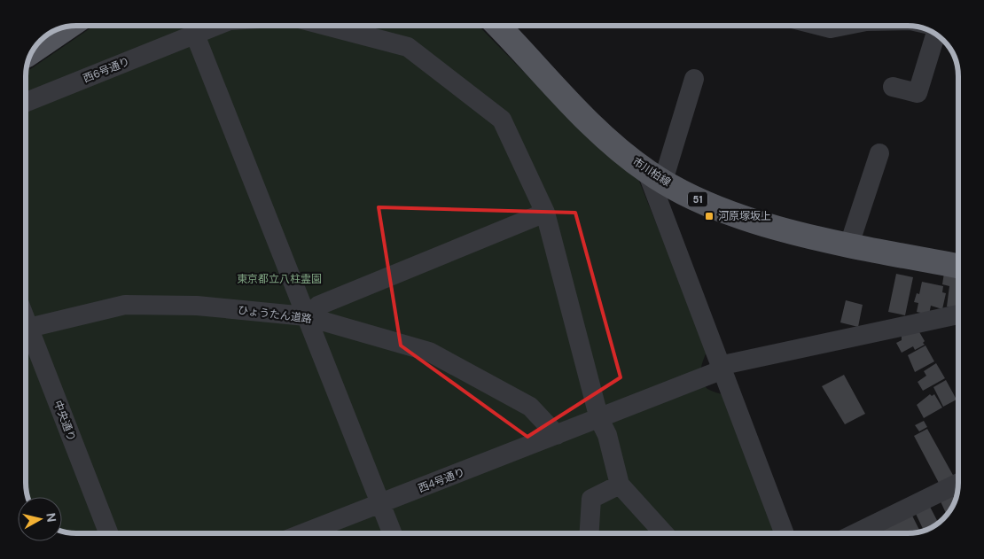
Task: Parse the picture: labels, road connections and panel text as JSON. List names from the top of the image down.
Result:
{
  "streets": {
    "main road": ["市川柏線", "51"],
    "street": [
      "西6号通り",
      "ひょうたん道路",
      "中央通り",
      "西4号通り"
    ]
  },
  "crossings": [
    ["ひょうたん道路", "西4号通り"]
  ],
  "parks": ["東京都立八柱霊園"],
  "places": {
    "transit": ["河原塚坂上"]
  },
  "north": "right"
}
